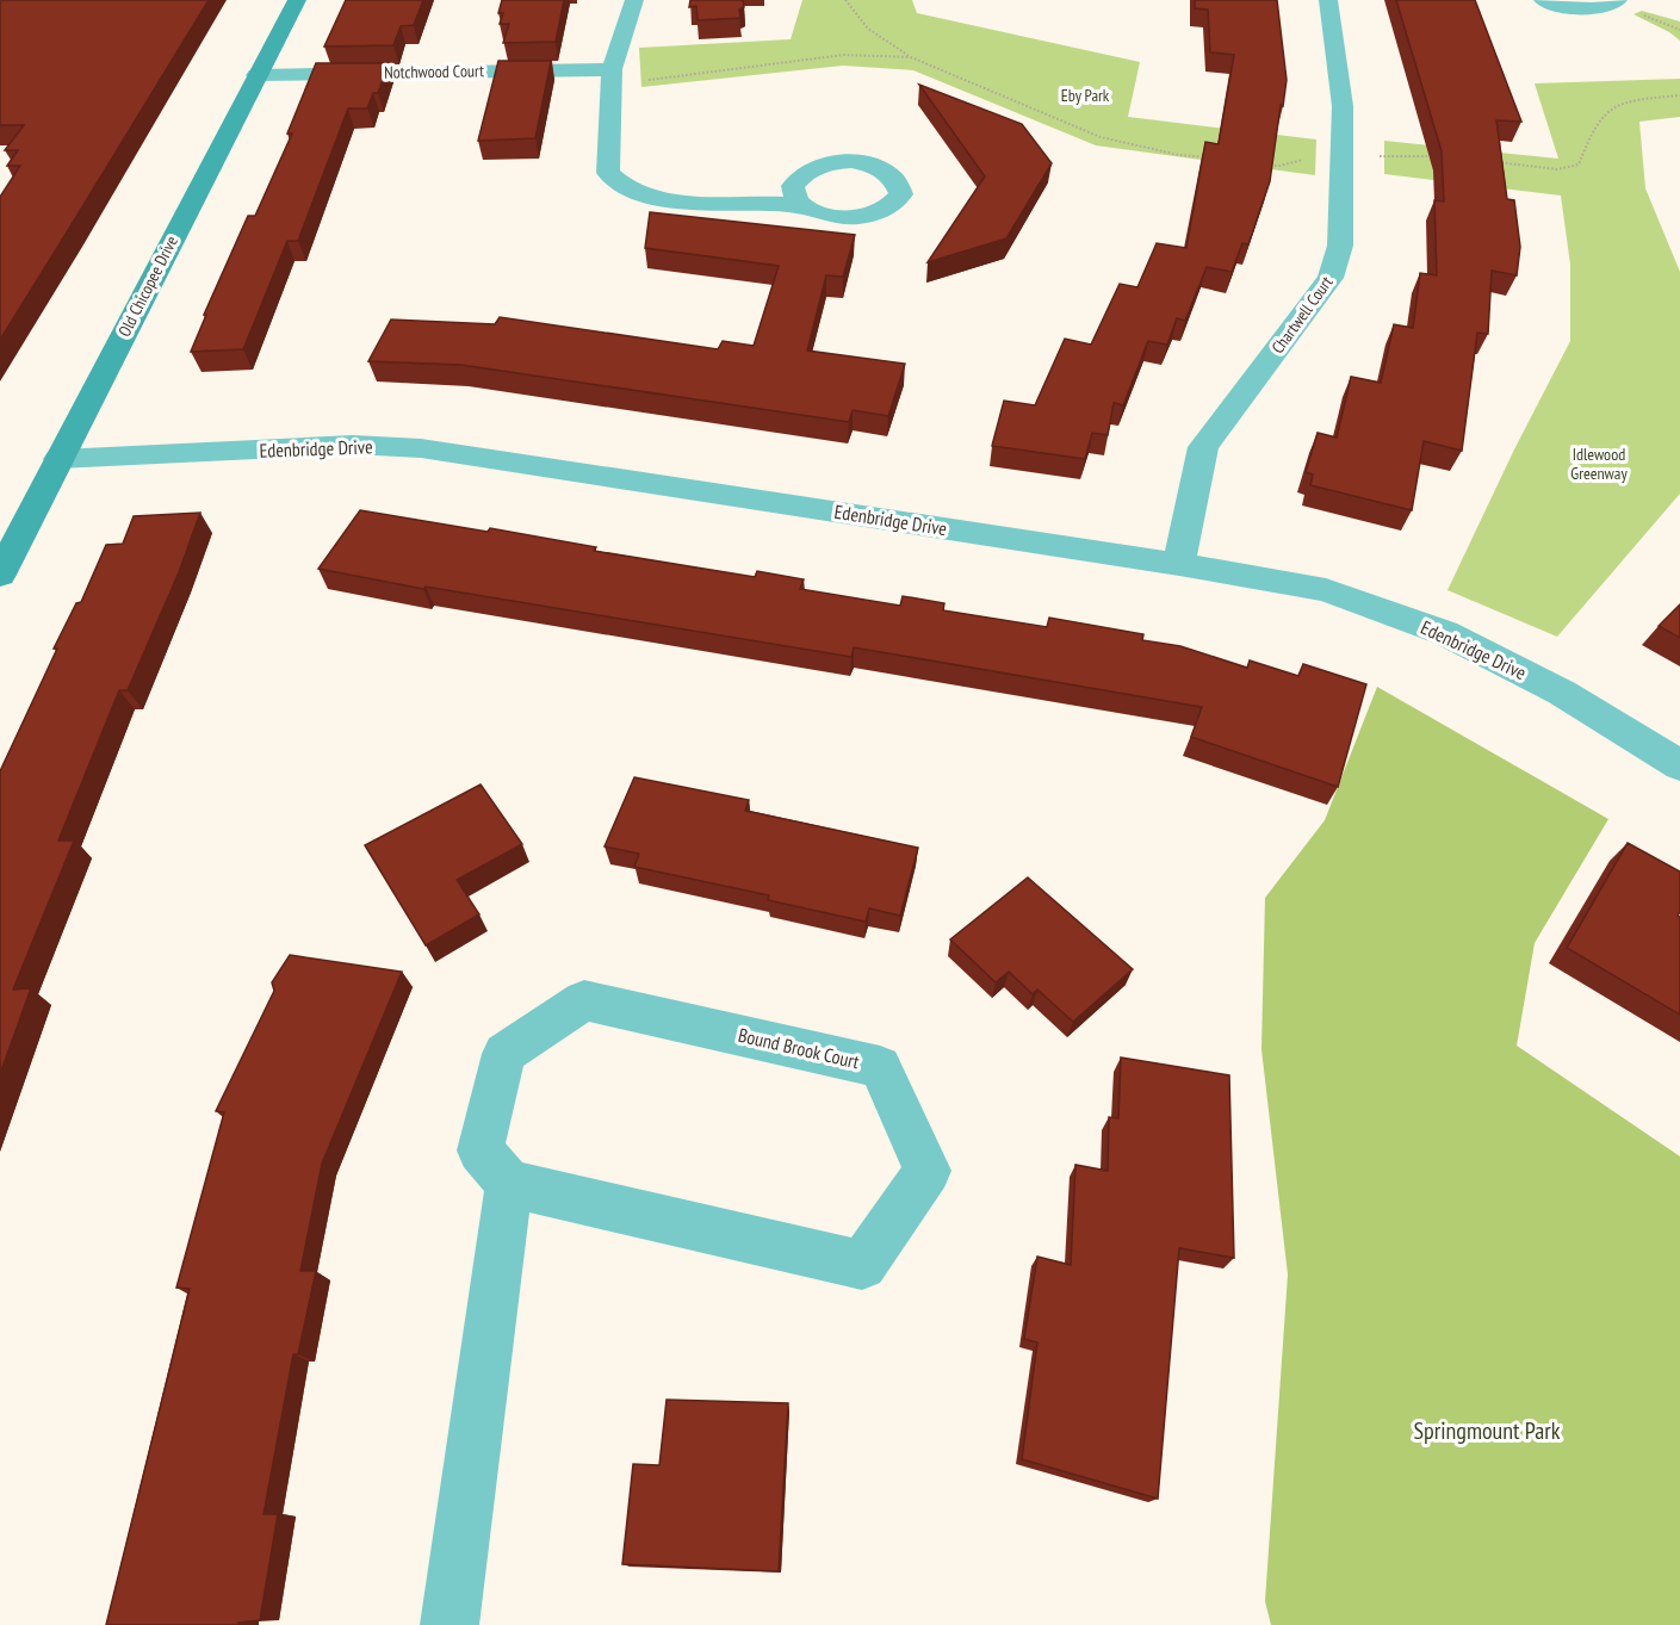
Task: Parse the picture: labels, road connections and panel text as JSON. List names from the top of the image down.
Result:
{
  "streets": {
    "street": [
      "Notchwood Court",
      "Old Chicopee Drive",
      "Chartwell Court",
      "Edenbridge Drive",
      "Bound Brook Court"
    ]
  },
  "crossings": [
    ["Notchwood Court", "Old Chicopee Drive"],
    ["Old Chicopee Drive", "Edenbridge Drive"],
    ["Chartwell Court", "Edenbridge Drive"]
  ],
  "parks": ["Eby Park", "Idlewood Greenway", "Springmount Park"]
}
